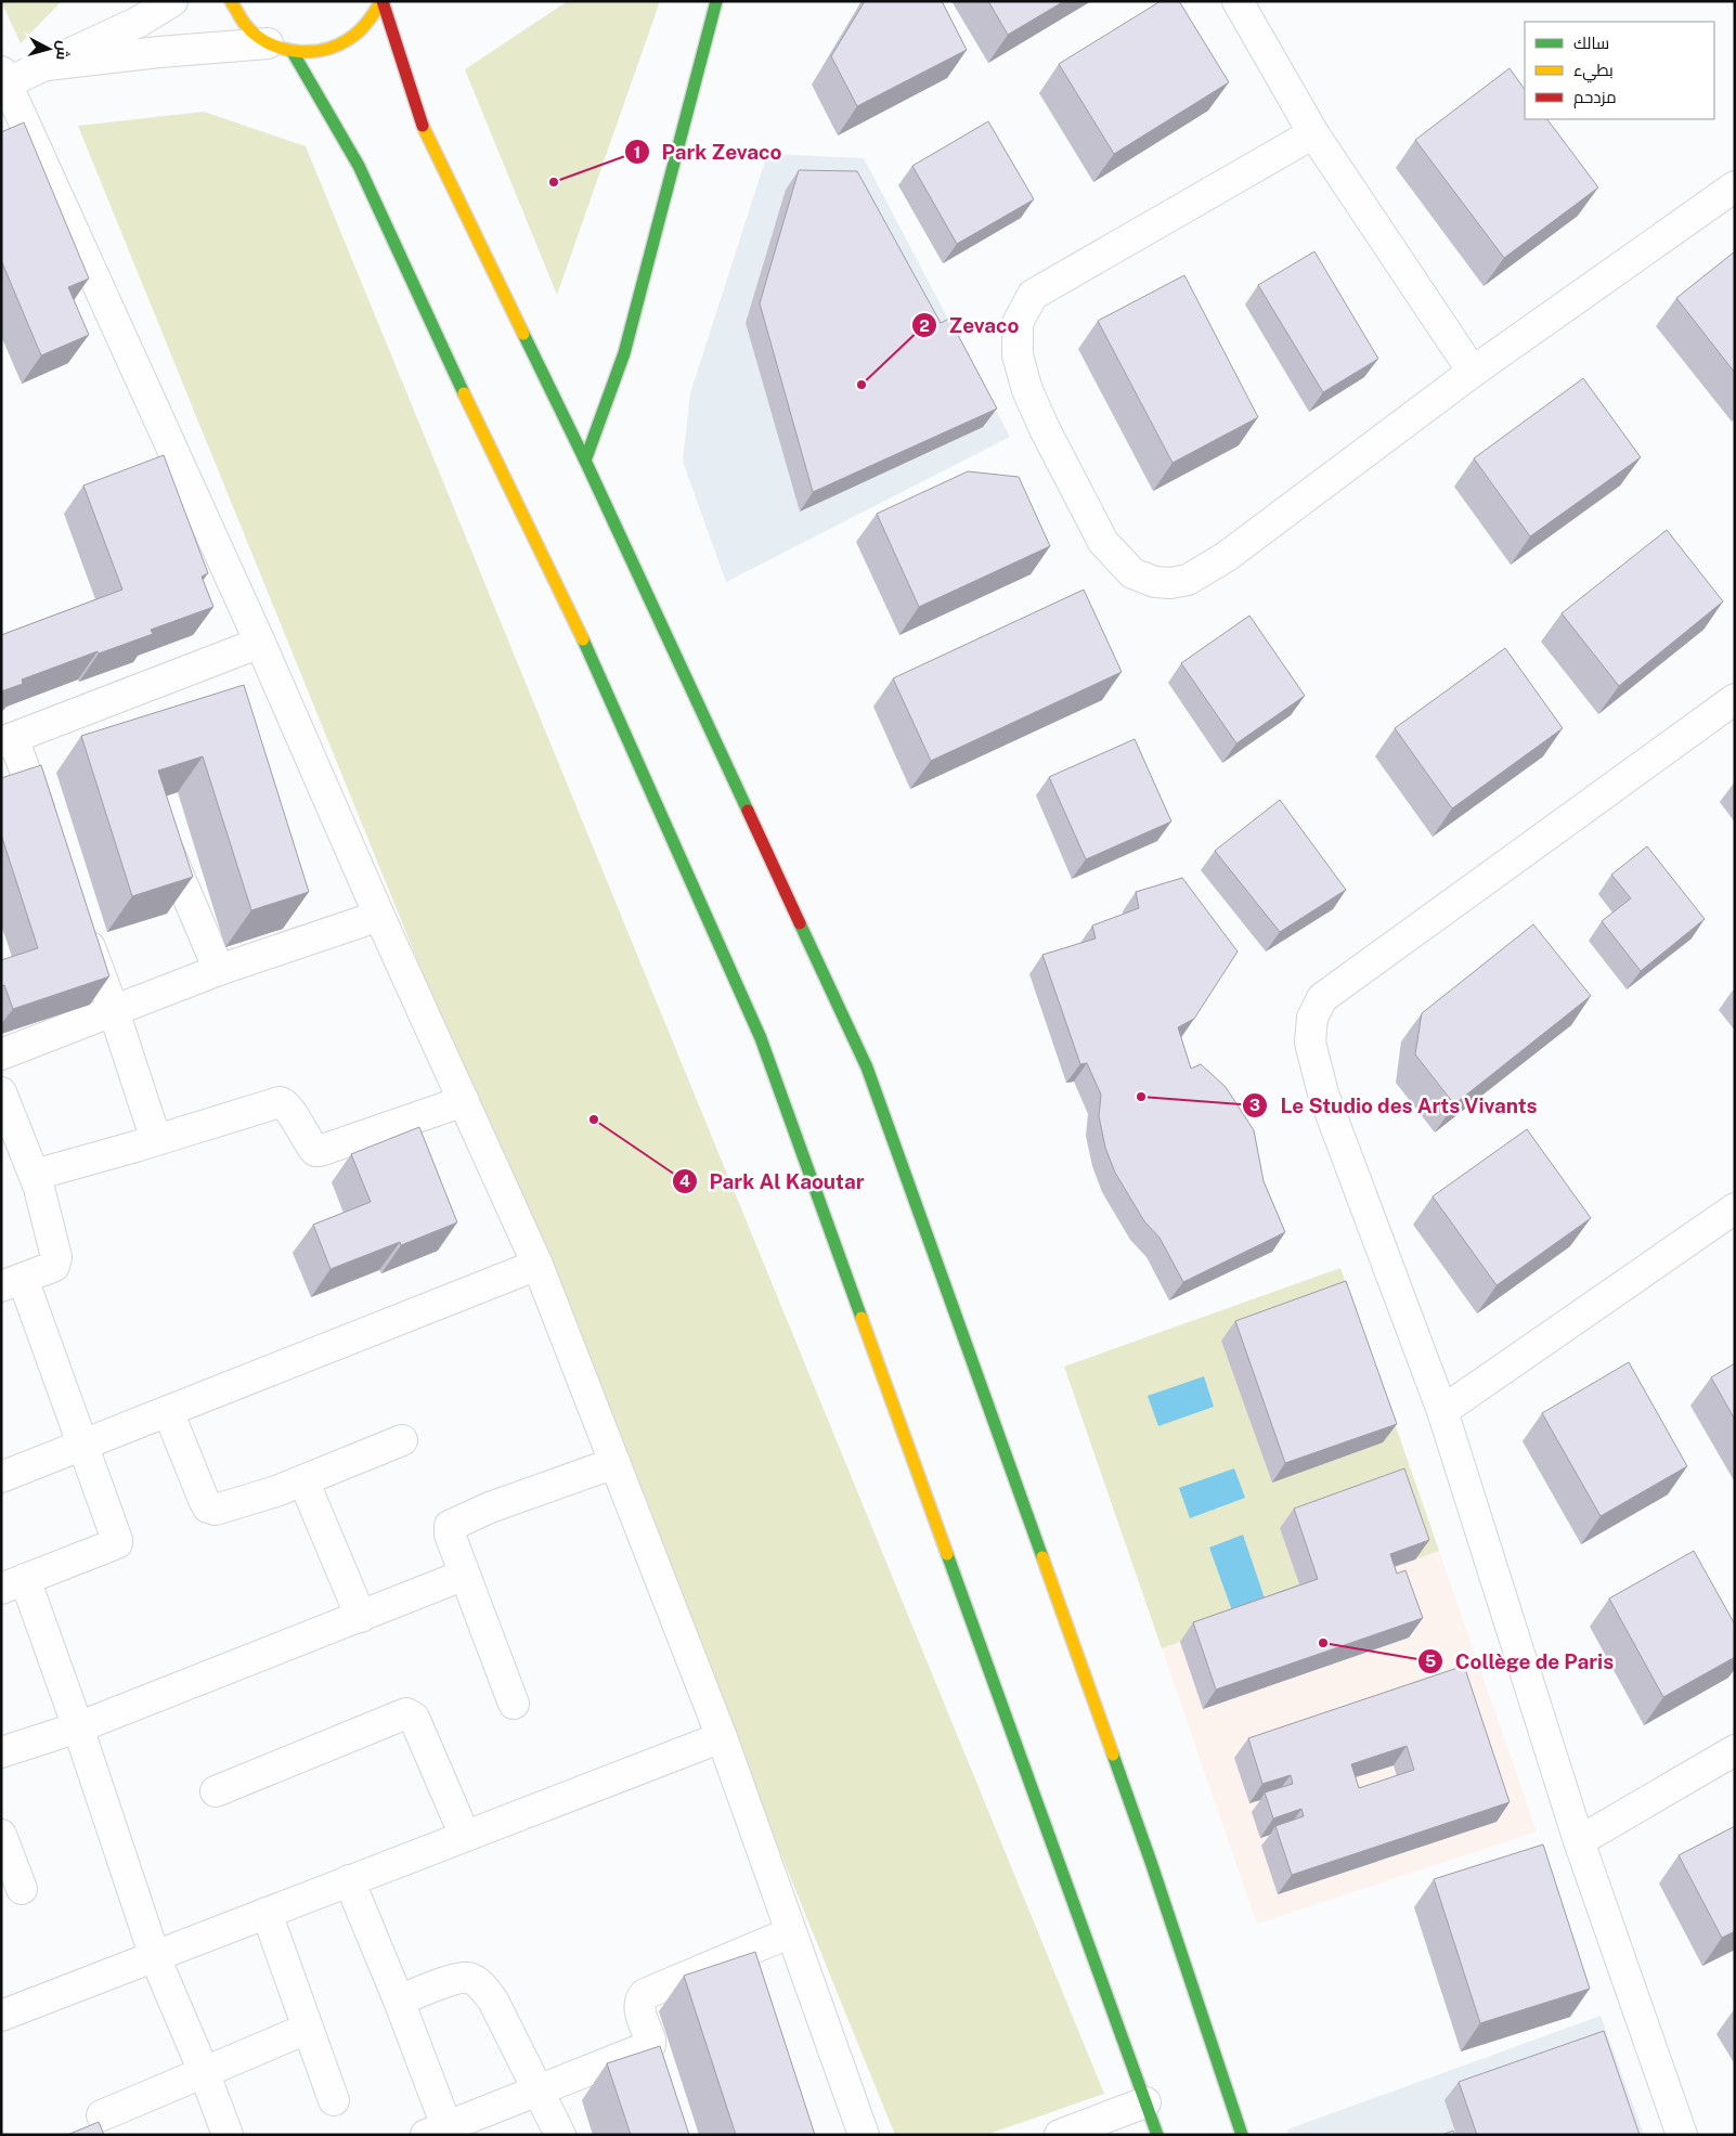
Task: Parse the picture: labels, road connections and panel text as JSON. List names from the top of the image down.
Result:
{
  "places": [
    "Park Zevaco",
    "Zevaco",
    "Le Studio des Arts Vivants",
    "Park Al Kaoutar",
    "Collège de Paris"
  ],
  "legend": ["سالك", "بطيء", "مزدحم"],
  "north": "right"
}
